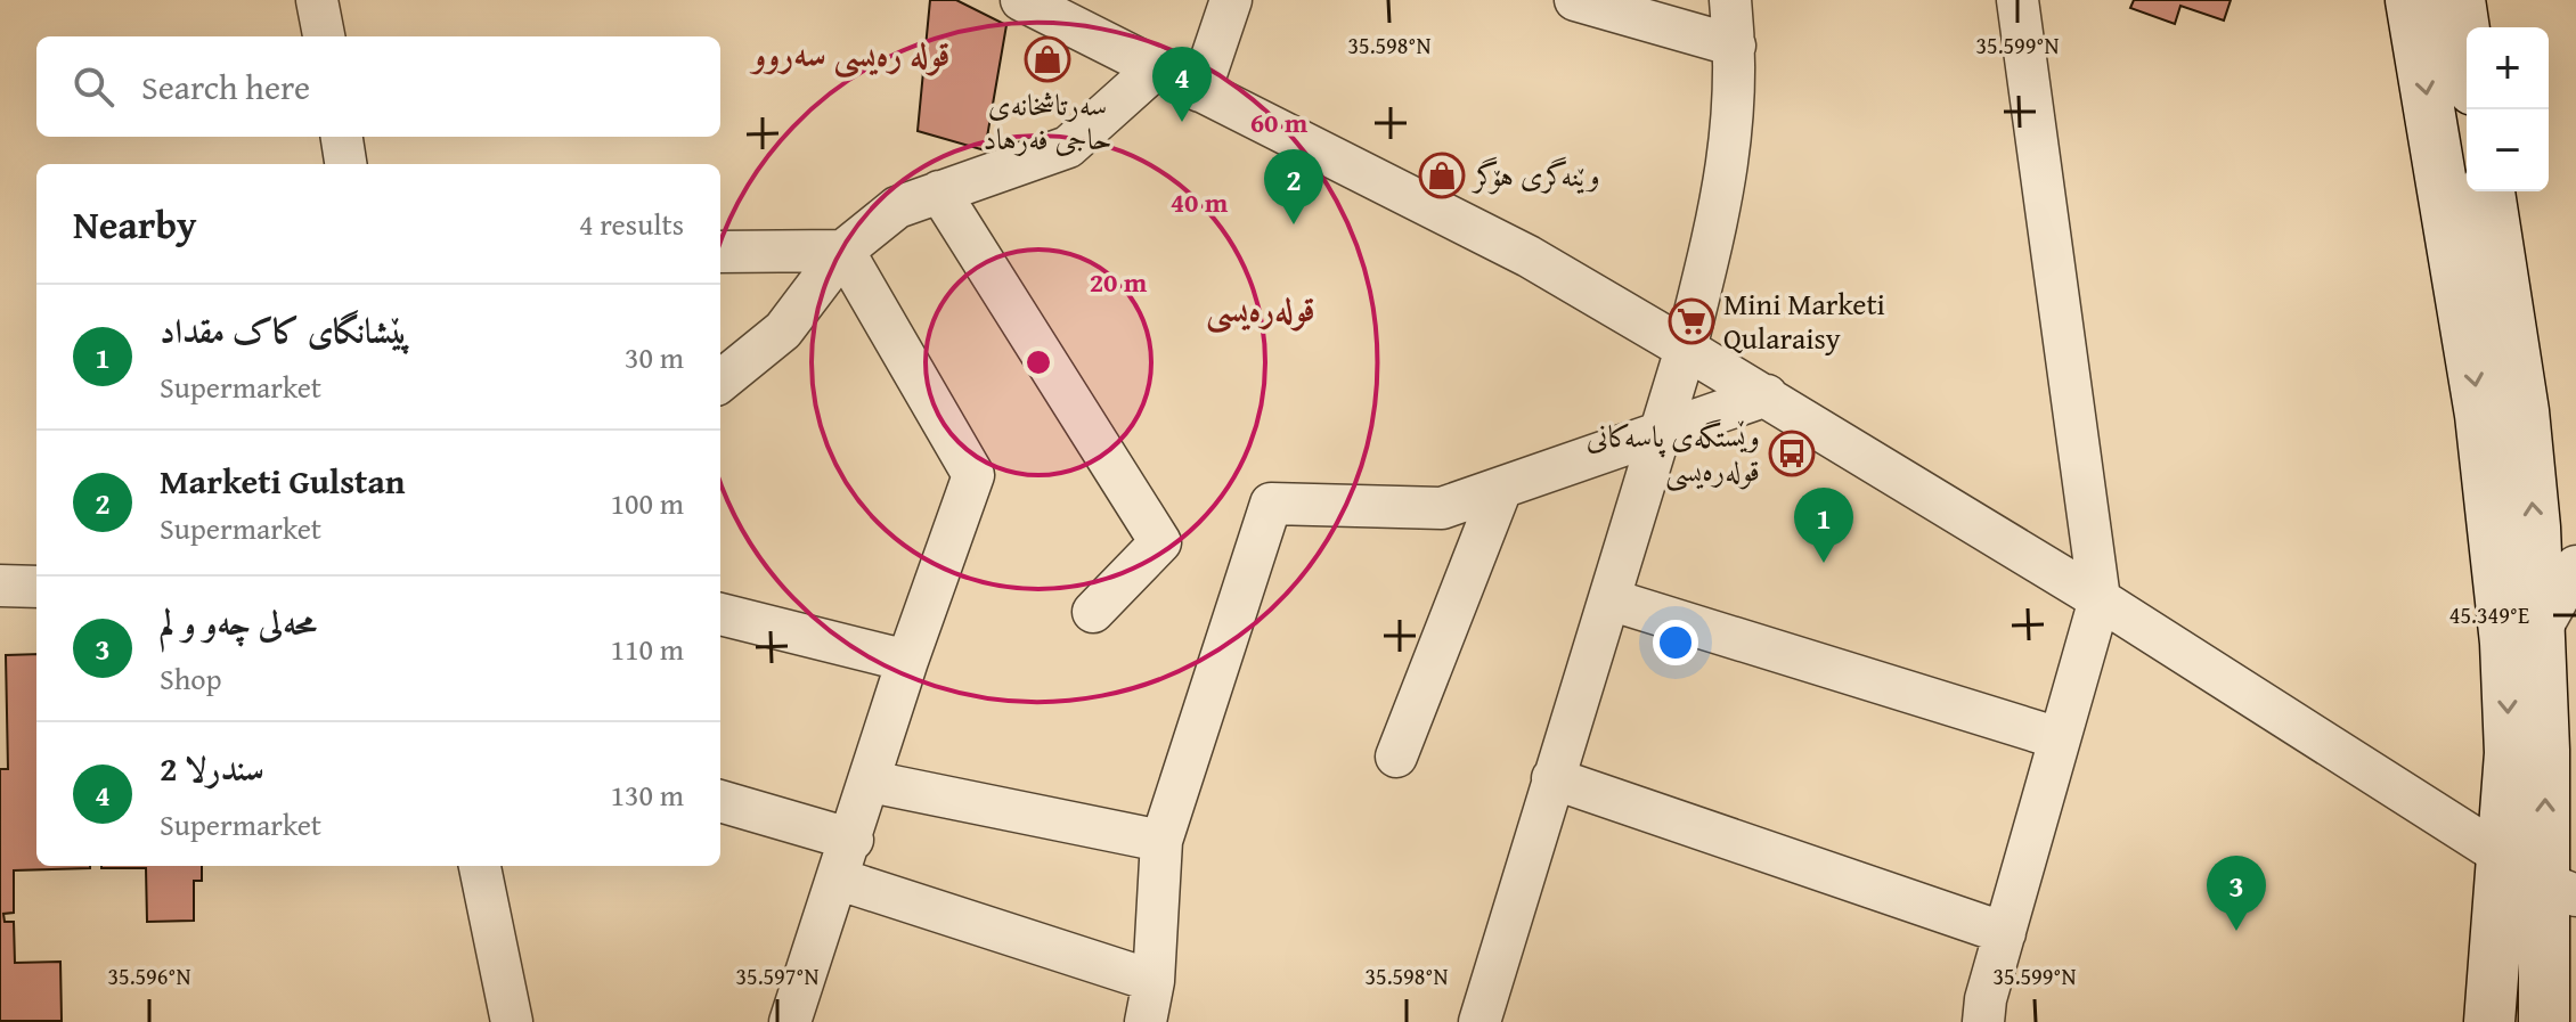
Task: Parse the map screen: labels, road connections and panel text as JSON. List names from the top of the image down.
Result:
{
  "districts": ["قولە رەیسی سەروو", "قولەرەیسی"],
  "places": {
    "shop": ["سەرتاشخانەی حاجی فەرهاد", "وێنەگری هۆگر"],
    "supermarket": ["Mini Marketi Qularaisy"],
    "bus stop": ["وێستگەی پاسەكانی قولەرەیسی"]
  },
  "page": {
    "map_buttons": ["+", "−"],
    "search": "Search here",
    "pins": [
      "4",
      "2",
      "1",
      "3"
    ],
    "heading": ["Nearby", "4 results"],
    "list": [
      {
        "mark": "1",
        "name": "پێشانگای کاک مقداد",
        "note": "Supermarket",
        "value": "30 m"
      },
      {
        "mark": "2",
        "name": "Marketi Gulstan",
        "note": "Supermarket",
        "value": "100 m"
      },
      {
        "mark": "3",
        "name": "محەلی چەو و لم",
        "note": "Shop",
        "value": "110 m"
      },
      {
        "mark": "4",
        "name": "سندرلا 2",
        "note": "Supermarket",
        "value": "130 m"
      }
    ]
  },
  "coordinates": [
    "35.598°N",
    "35.599°N",
    "45.349°E",
    "35.596°N",
    "35.597°N"
  ],
  "rings": ["60 m", "40 m", "20 m"]
}
